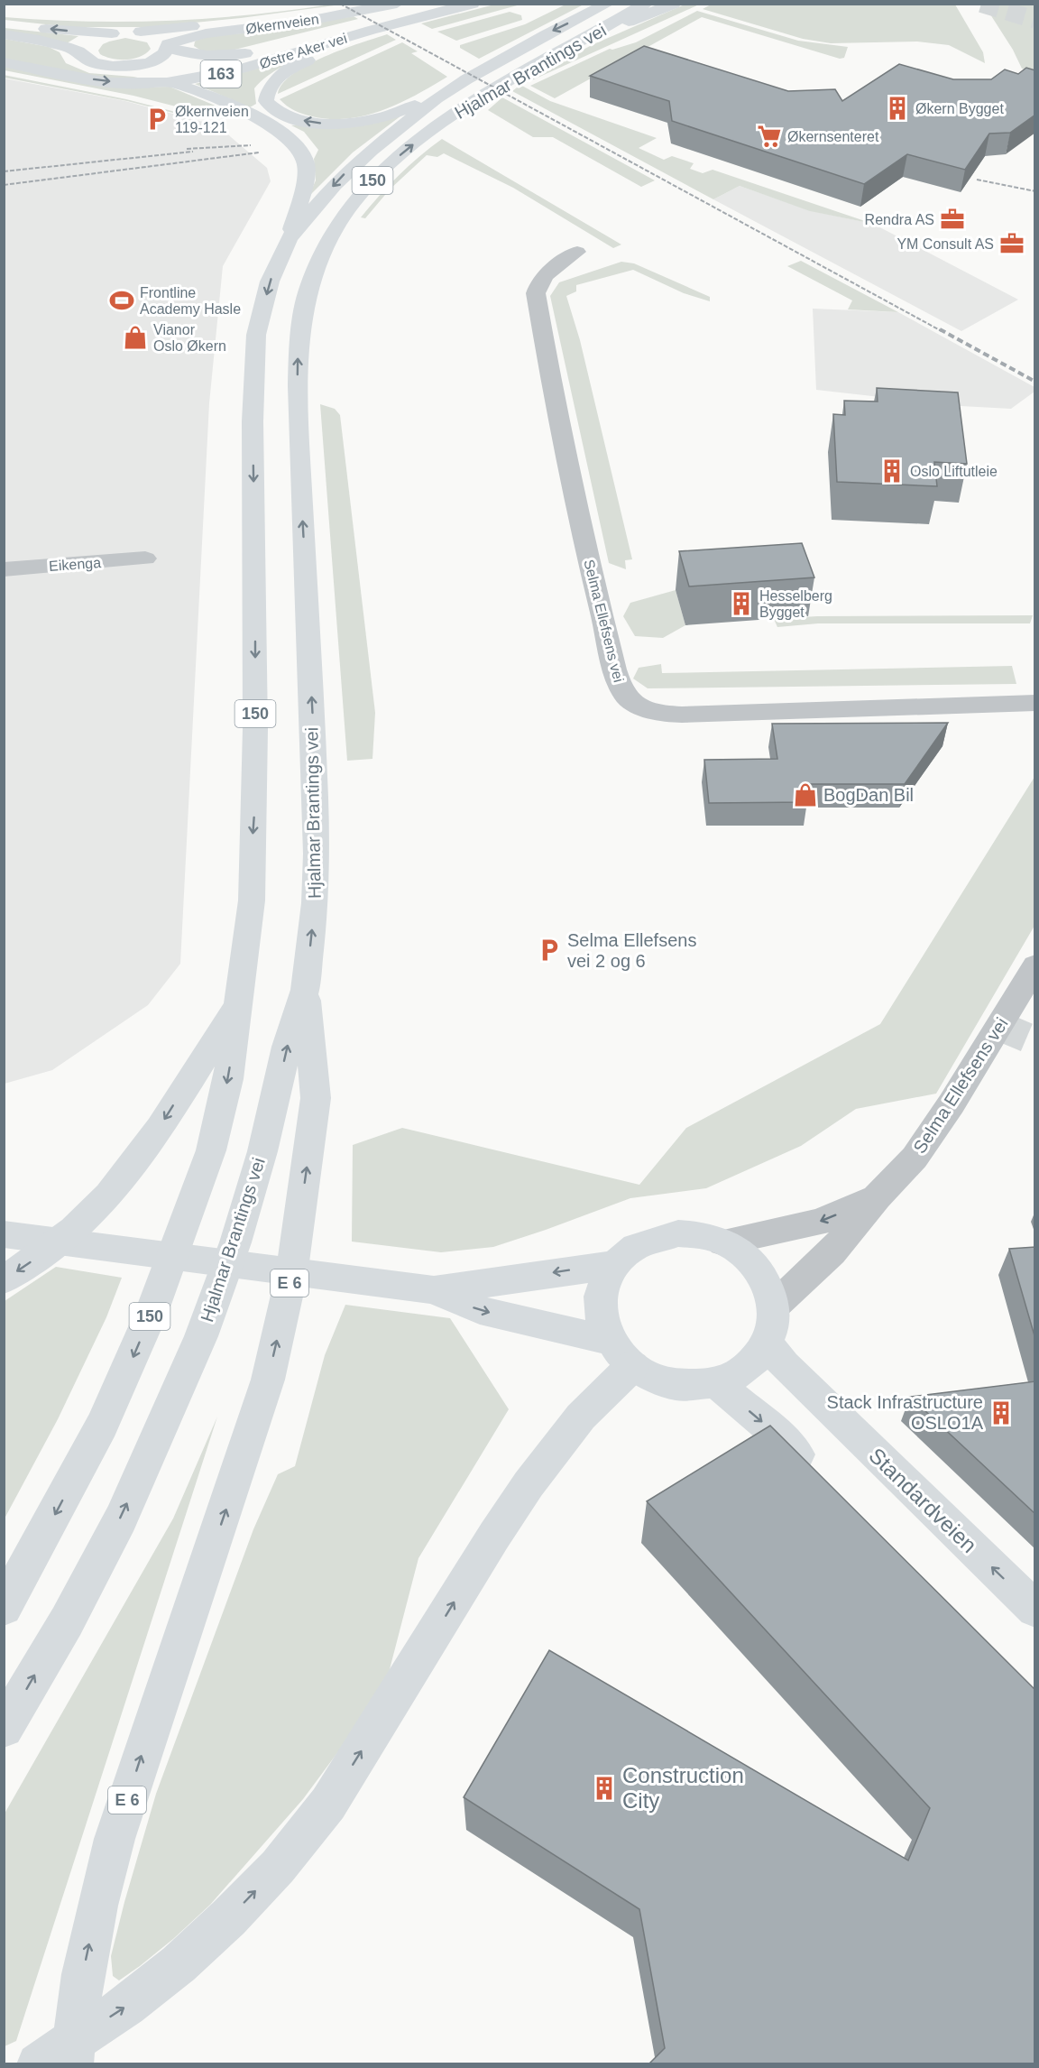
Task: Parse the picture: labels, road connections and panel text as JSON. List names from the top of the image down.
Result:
{
  "streets": {
    "main road": [
      "Økernveien",
      "Østre Aker vei",
      "Hjalmar Brantings vei",
      "163",
      "150",
      "E 6",
      "Standardveien"
    ],
    "street": ["Eikenga", "Selma Ellefsens vei"]
  },
  "crossings": [
    ["Økernveien", "Østre Aker vei"],
    ["Hjalmar Brantings vei", "E 6"],
    ["Selma Ellefsens vei", "Standardveien"]
  ],
  "places": {
    "building": [
      "Økern Bygget",
      "Oslo Liftutleie",
      "Hesselberg Bygget",
      "Stack Infrastructure OSLO1A",
      "Construction City"
    ],
    "parking": ["Økernveien 119-121", "Selma Ellefsens vei 2 og 6"],
    "supermarket": ["Økernsenteret"],
    "office": ["Rendra AS", "YM Consult AS"],
    "sports": ["Frontline Academy Hasle"],
    "shop": ["Vianor Oslo Økern", "BogDan Bil"]
  }
}
